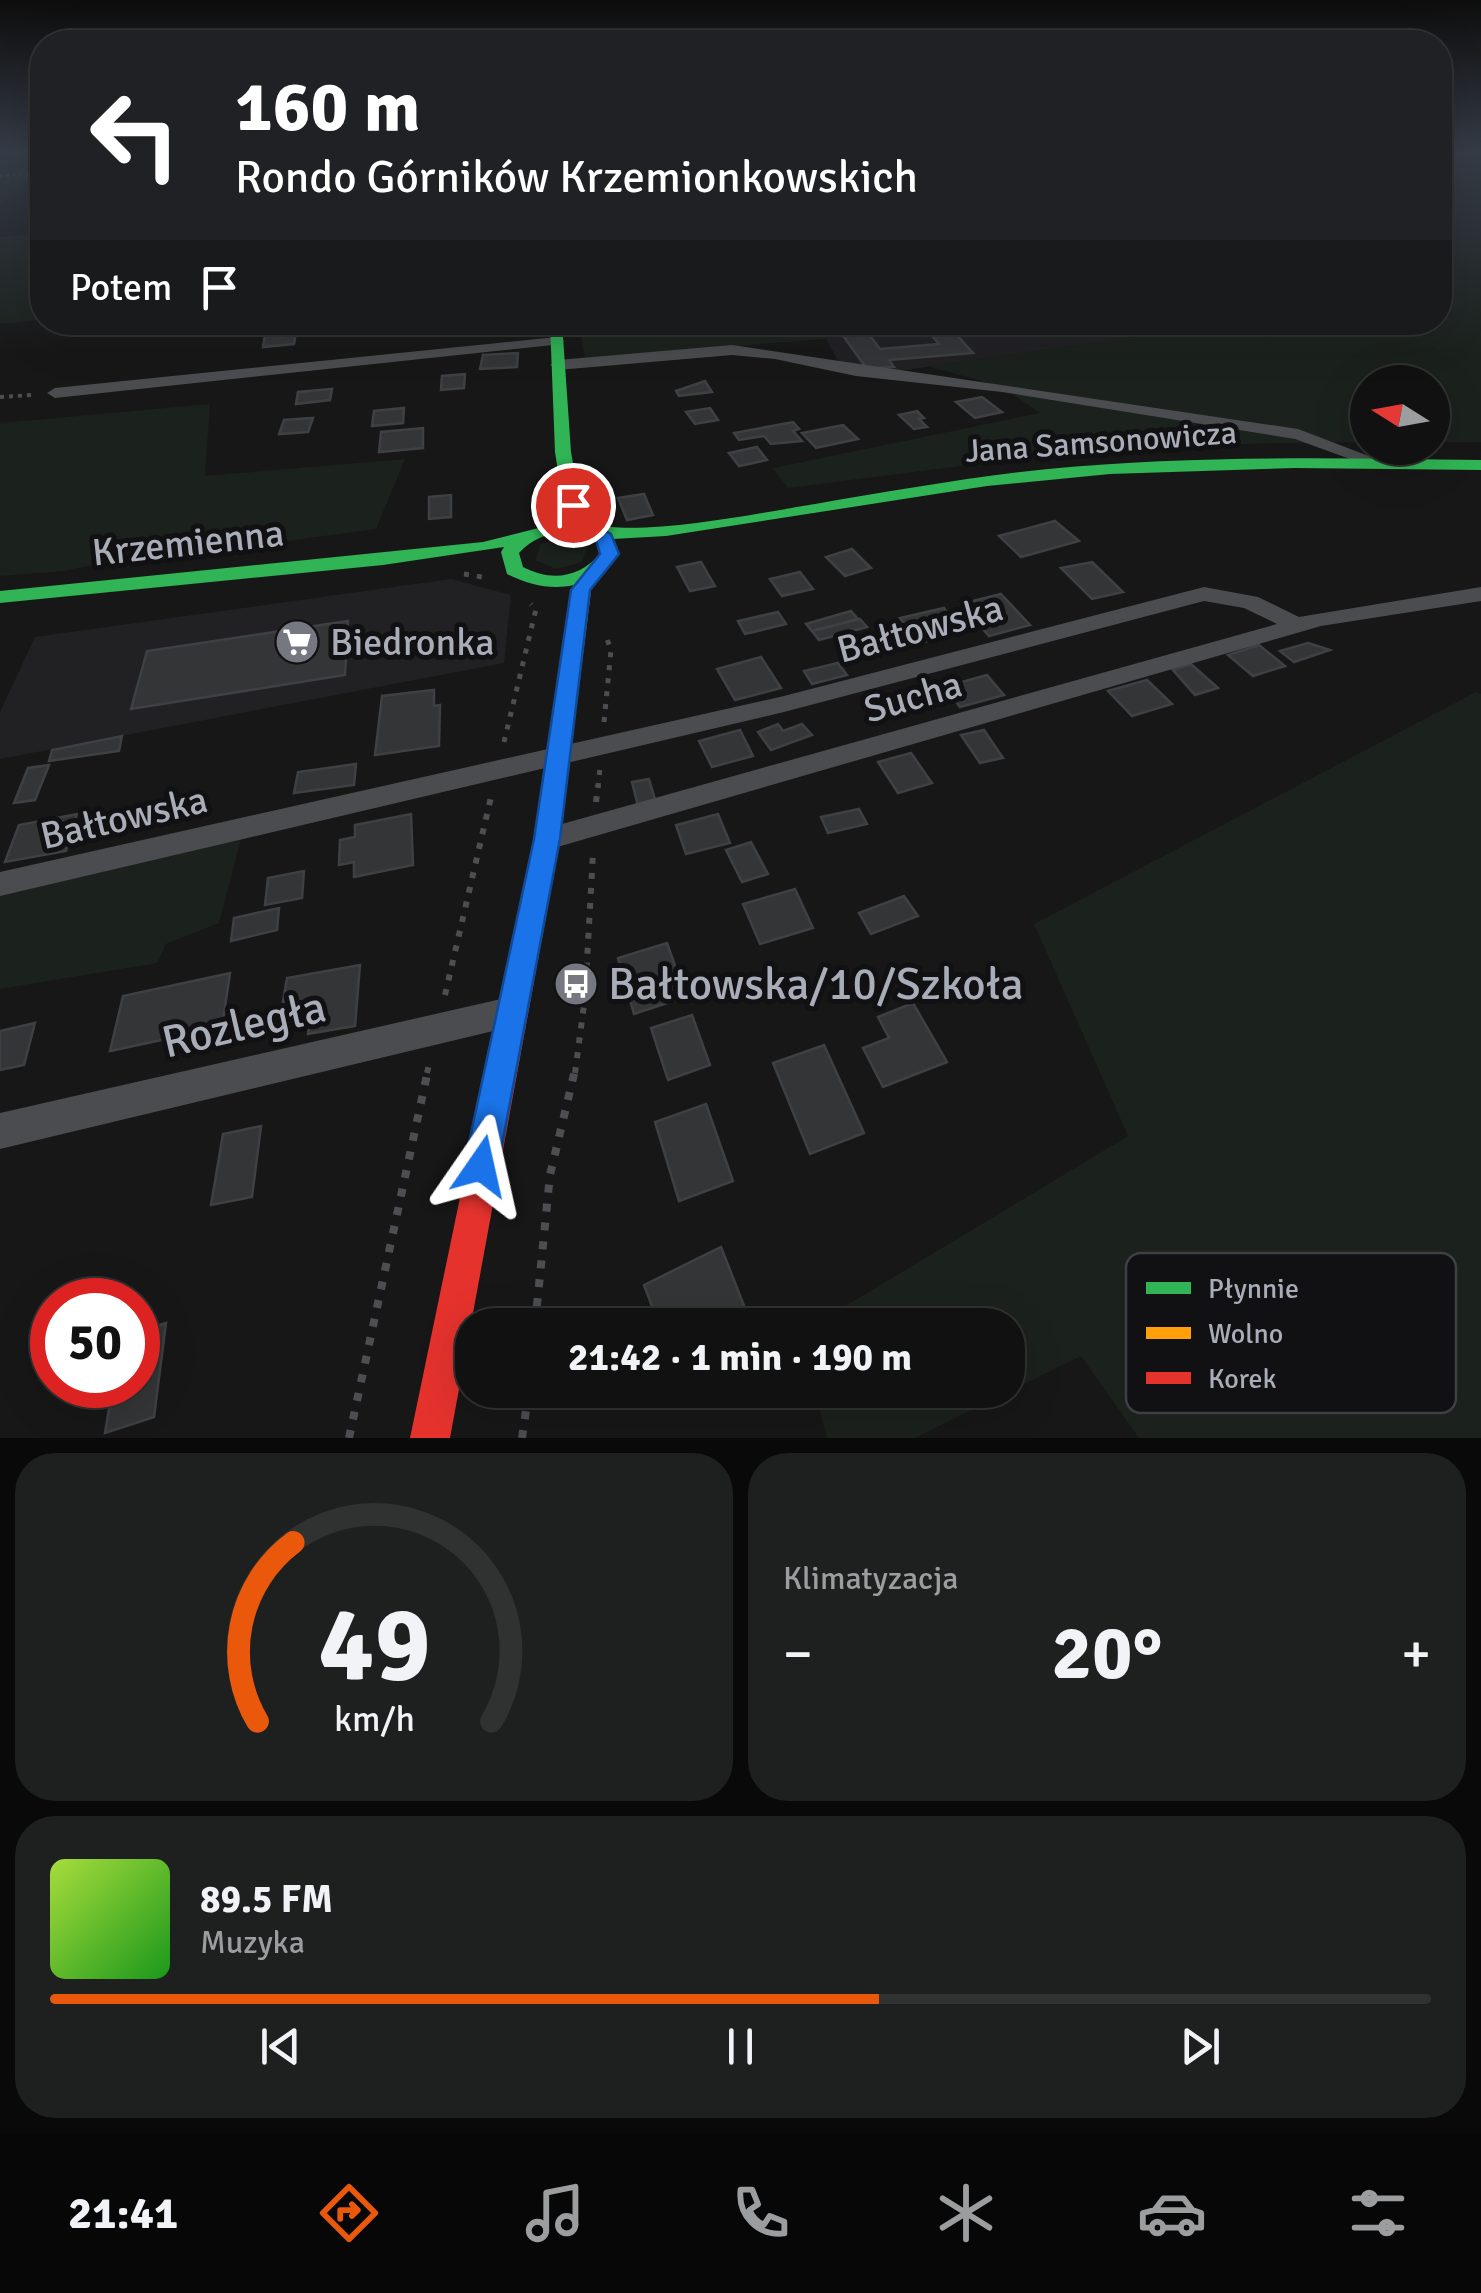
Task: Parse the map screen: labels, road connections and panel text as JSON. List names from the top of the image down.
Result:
{
  "streets": {
    "main road": ["Jana Samsonowicza", "Krzemienna"],
    "street": ["Bałtowska", "Sucha", "Rozległa"]
  },
  "crossings": [
    ["Jana Samsonowicza", "Krzemienna"],
    ["Bałtowska", "Sucha"]
  ],
  "places": {
    "supermarket": ["Biedronka"],
    "bus stop": ["Bałtowska/10/Szkoła"]
  },
  "legend": ["Płynnie", "Wolno", "Korek"],
  "north": "left",
  "page": {
    "turn": ["160 m", "Rondo Górników Krzemionkowskich"],
    "then": "Potem",
    "limit": "50",
    "trip": "21:42 · 1 min · 190 m",
    "tile": "Klimatyzacja",
    "heat": ["−", "20°", "+"],
    "song": ["89.5 FM", "Muzyka"],
    "tabs": "21:41",
    "gauge": ["49", "km/h"]
  }
}
